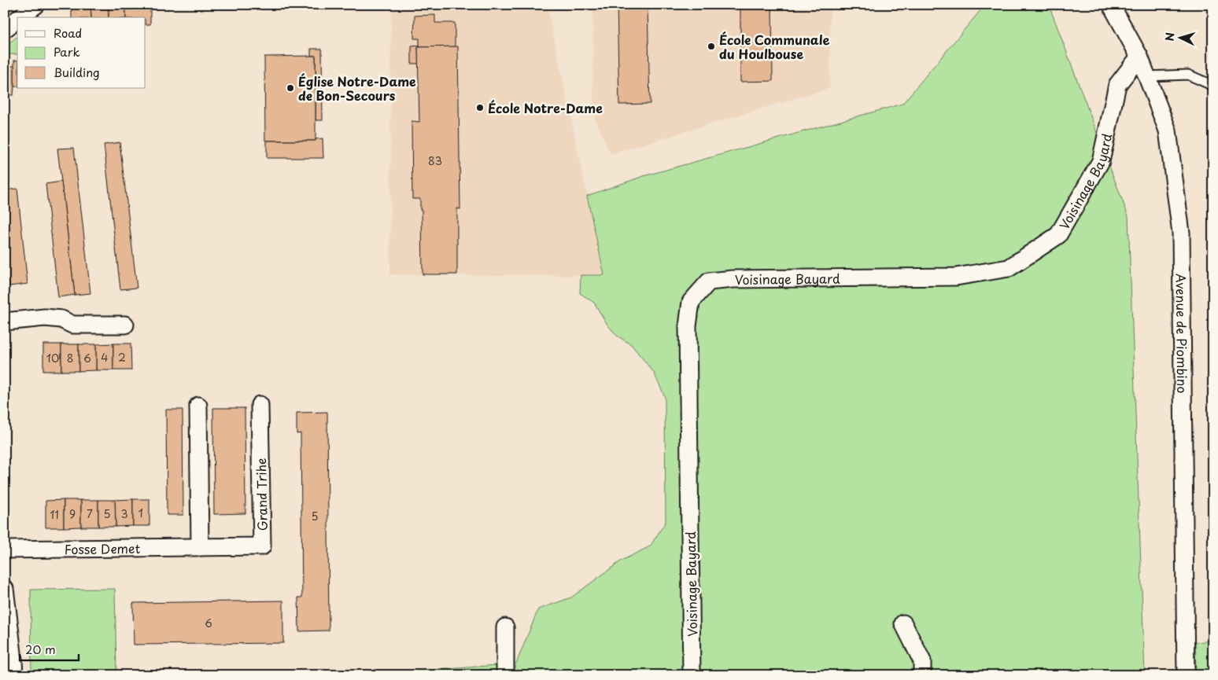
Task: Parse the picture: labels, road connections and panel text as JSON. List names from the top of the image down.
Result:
{
  "streets": {
    "street": [
      "Voisinage Bayard",
      "Avenue de Piombino",
      "Grand Trihe",
      "Fosse Demet"
    ]
  },
  "crossings": [
    ["Voisinage Bayard", "Avenue de Piombino"],
    ["Grand Trihe", "Fosse Demet"]
  ],
  "places": ["École Communale du Houlbouse", "Église Notre-Dame de Bon-Secours", "École Notre-Dame"],
  "house_numbers": [
    "83",
    "4",
    "2",
    "10",
    "8",
    "6",
    "1",
    "9",
    "7",
    "5",
    "3",
    "11",
    "5",
    "6"
  ],
  "legend": ["Road", "Park", "Building"],
  "scale_bar": "20 m",
  "north": "left"
}
